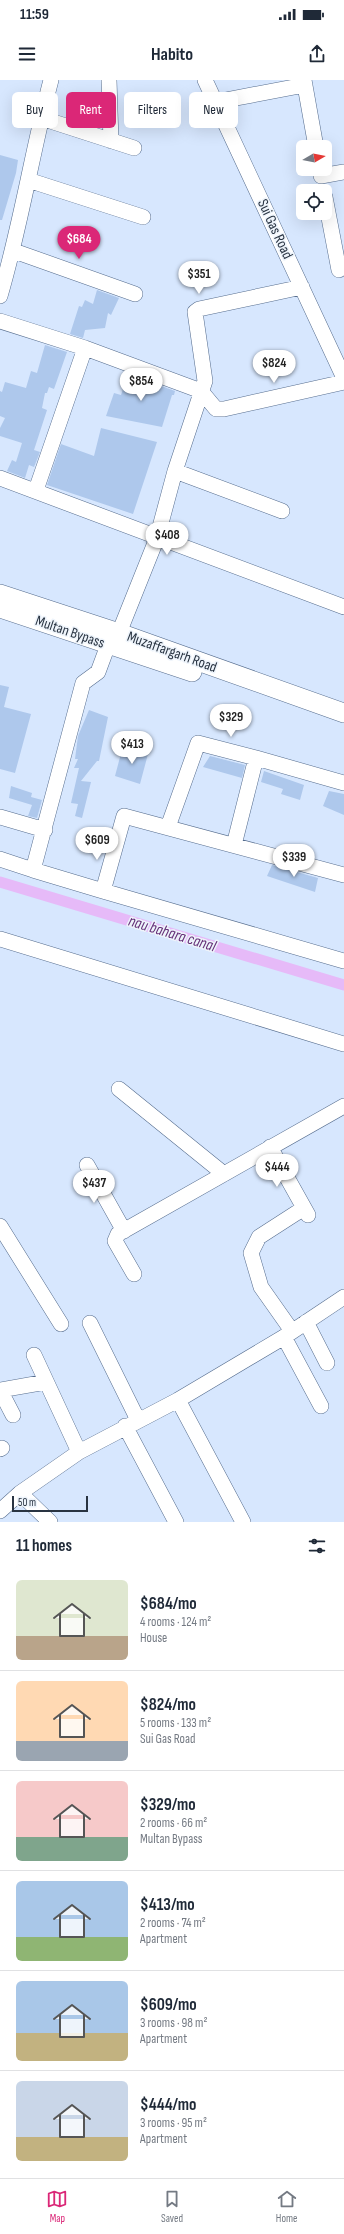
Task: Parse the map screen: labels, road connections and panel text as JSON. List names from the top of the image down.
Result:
{
  "streets": {
    "main road": ["Multan Bypass", "Muzaffargarh Road"],
    "street": ["Sui Gas Road"]
  },
  "crossings": [
    ["Multan Bypass", "Muzaffargarh Road"]
  ],
  "water": ["nau bahara canal"],
  "scale_bar": "50 m",
  "north": "right",
  "page": {
    "status": "11:59",
    "header": "Habito",
    "chip": [
      "Buy",
      "Rent",
      "Filters",
      "New"
    ],
    "price": [
      "$684",
      "$351",
      "$824",
      "$854",
      "$408",
      "$329",
      "$413",
      "$609",
      "$339",
      "$444",
      "$437"
    ],
    "scale": "50 m",
    "heading": "11 homes",
    "list": [
      {
        "name": "$684/mo",
        "note": "4 rooms · 124 m² · House"
      },
      {
        "name": "$824/mo",
        "note": "5 rooms · 133 m² · Sui Gas Road"
      },
      {
        "name": "$329/mo",
        "note": "2 rooms · 66 m² · Multan Bypass"
      },
      {
        "name": "$413/mo",
        "note": "2 rooms · 74 m² · Apartment"
      },
      {
        "name": "$609/mo",
        "note": "3 rooms · 98 m² · Apartment"
      },
      {
        "name": "$444/mo",
        "note": "3 rooms · 95 m² · Apartment"
      }
    ],
    "tabs": ["Map", "Saved", "Home"]
  }
}
